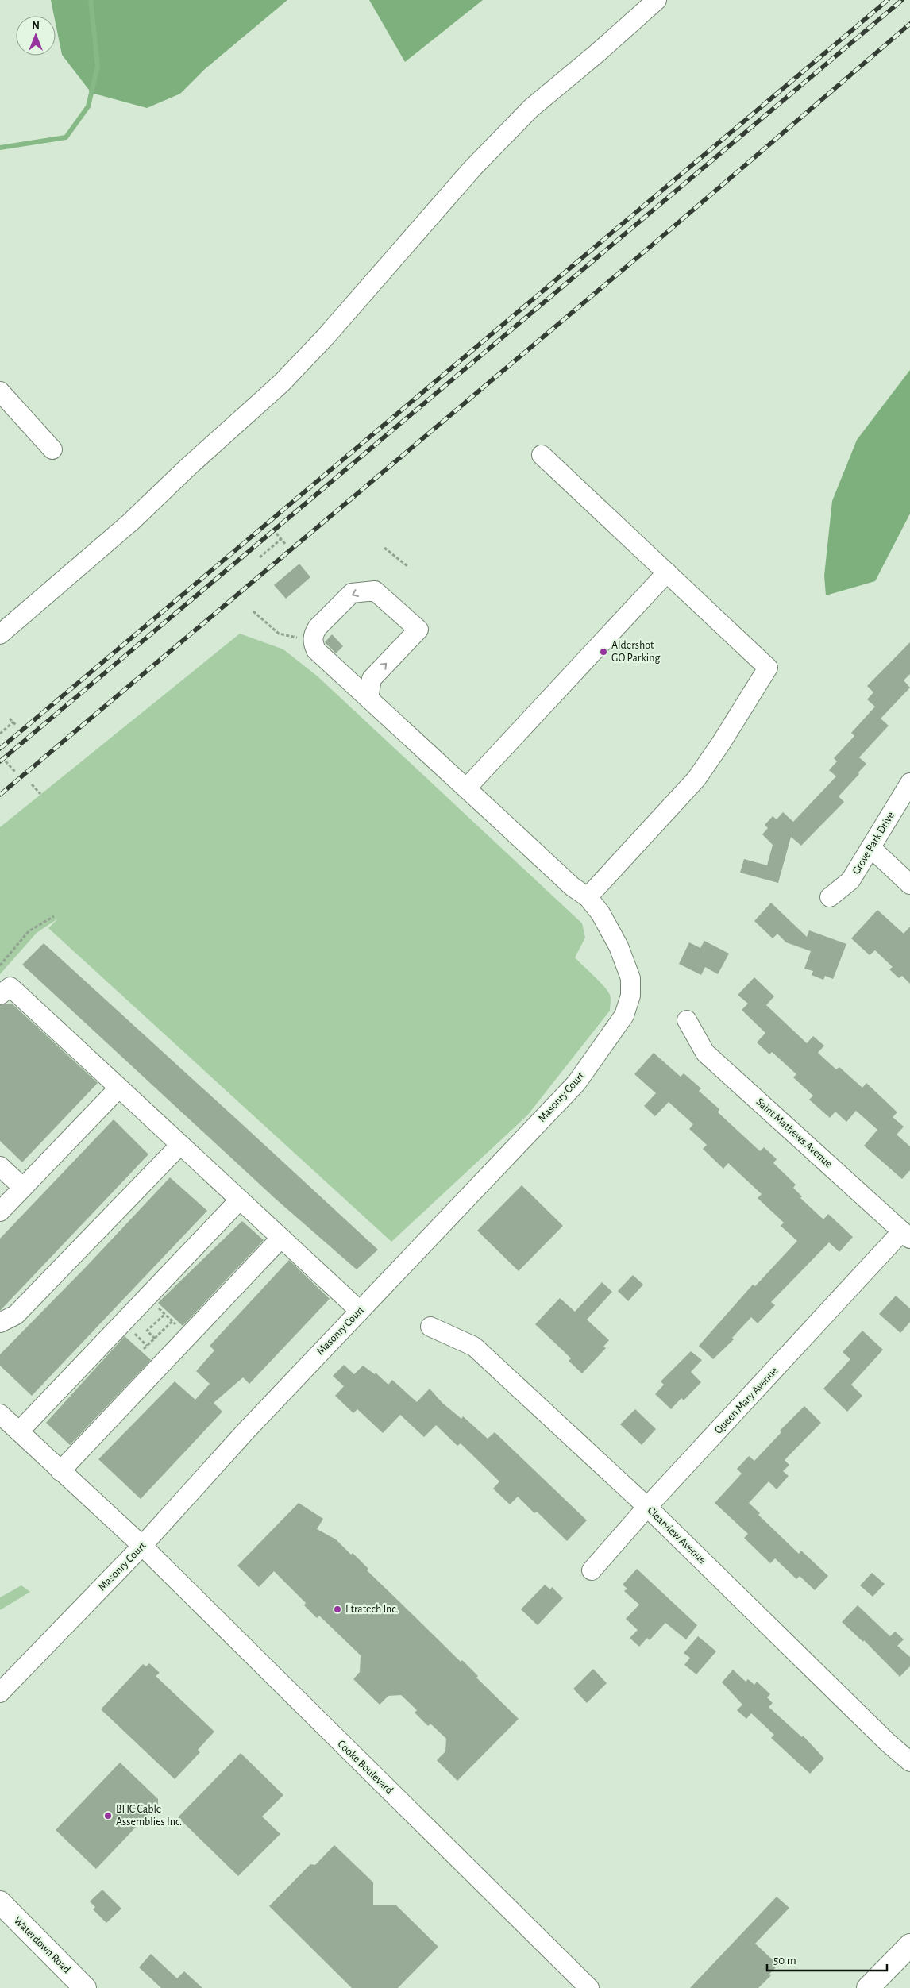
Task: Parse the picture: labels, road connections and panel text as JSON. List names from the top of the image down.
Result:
{
  "streets": {
    "main road": ["Waterdown Road"],
    "street": [
      "Grove Park Drive",
      "Masonry Court",
      "Saint Mathews Avenue",
      "Queen Mary Avenue",
      "Clearview Avenue",
      "Cooke Boulevard"
    ]
  },
  "crossings": [
    ["Masonry Court", "Cooke Boulevard"],
    ["Saint Mathews Avenue", "Queen Mary Avenue"],
    ["Queen Mary Avenue", "Clearview Avenue"]
  ],
  "places": ["Aldershot GO Parking", "Etratech Inc.", "BHC Cable Assemblies Inc."],
  "scale_bar": "50 m",
  "north": "top"
}
